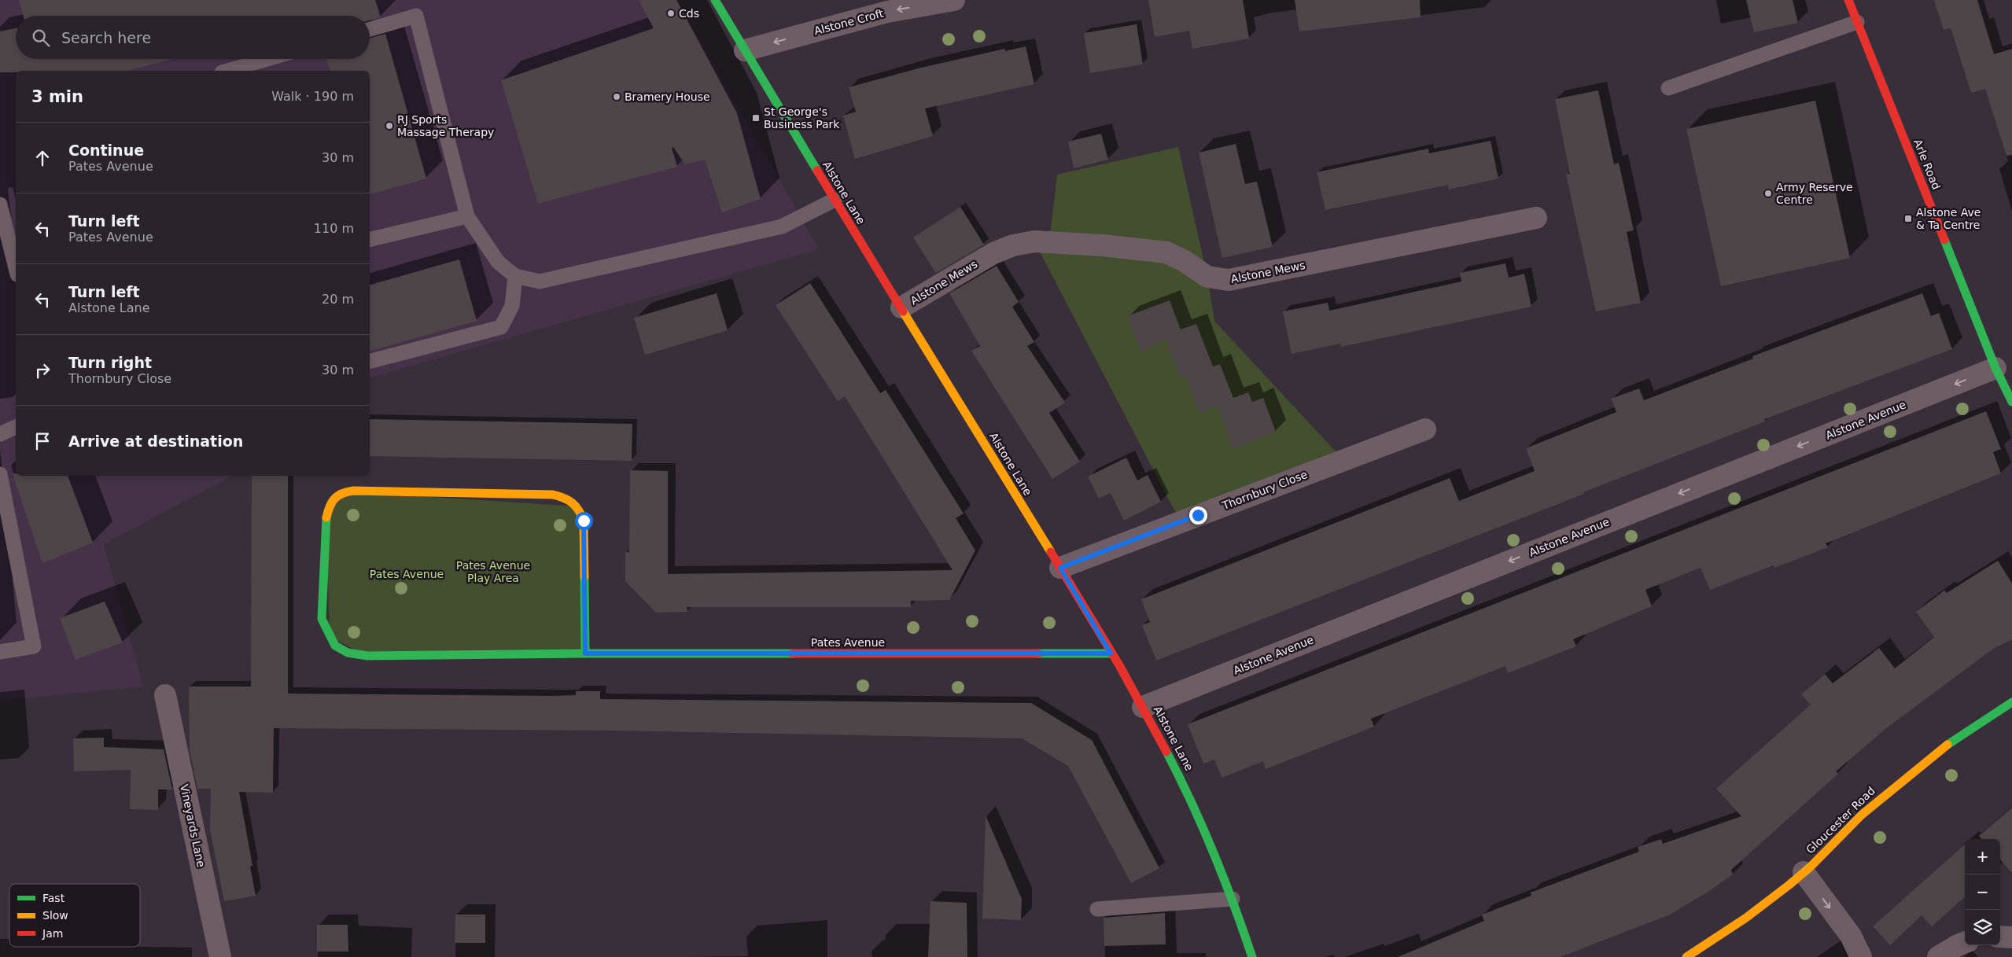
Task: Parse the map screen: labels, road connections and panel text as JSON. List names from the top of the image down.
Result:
{
  "streets": {
    "street": [
      "Alstone Croft",
      "Arle Road",
      "Alstone Lane",
      "Alstone Mews",
      "Alstone Avenue",
      "Thornbury Close",
      "Pates Avenue",
      "Gloucester Road",
      "Vineyards Lane"
    ]
  },
  "crossings": [
    ["Alstone Croft", "Alstone Lane"],
    ["Arle Road", "Alstone Avenue"],
    ["Alstone Lane", "Alstone Mews"],
    ["Alstone Lane", "Alstone Avenue"],
    ["Alstone Lane", "Thornbury Close"],
    ["Alstone Lane", "Pates Avenue"]
  ],
  "one_way": ["Alstone Croft", "Alstone Avenue"],
  "parks": ["Pates Avenue Play Area", "Pates Avenue"],
  "places": {
    "other": [
      "Cds",
      "Bramery House",
      "RJ Sports Massage Therapy",
      "Army Reserve Centre"
    ],
    "transit": ["St George's Business Park", "Alstone Ave & Ta Centre"]
  },
  "legend": ["Fast", "Slow", "Jam"],
  "page": {
    "search": "Search here",
    "heading": ["3 min", "Walk · 190 m"],
    "list": [
      ["Continue", "Pates Avenue", "30 m"],
      ["Turn left", "Pates Avenue", "110 m"],
      ["Turn left", "Alstone Lane", "20 m"],
      ["Turn right", "Thornbury Close", "30 m"],
      "Arrive at destination"
    ],
    "map_buttons": ["+", "−"]
  }
}
